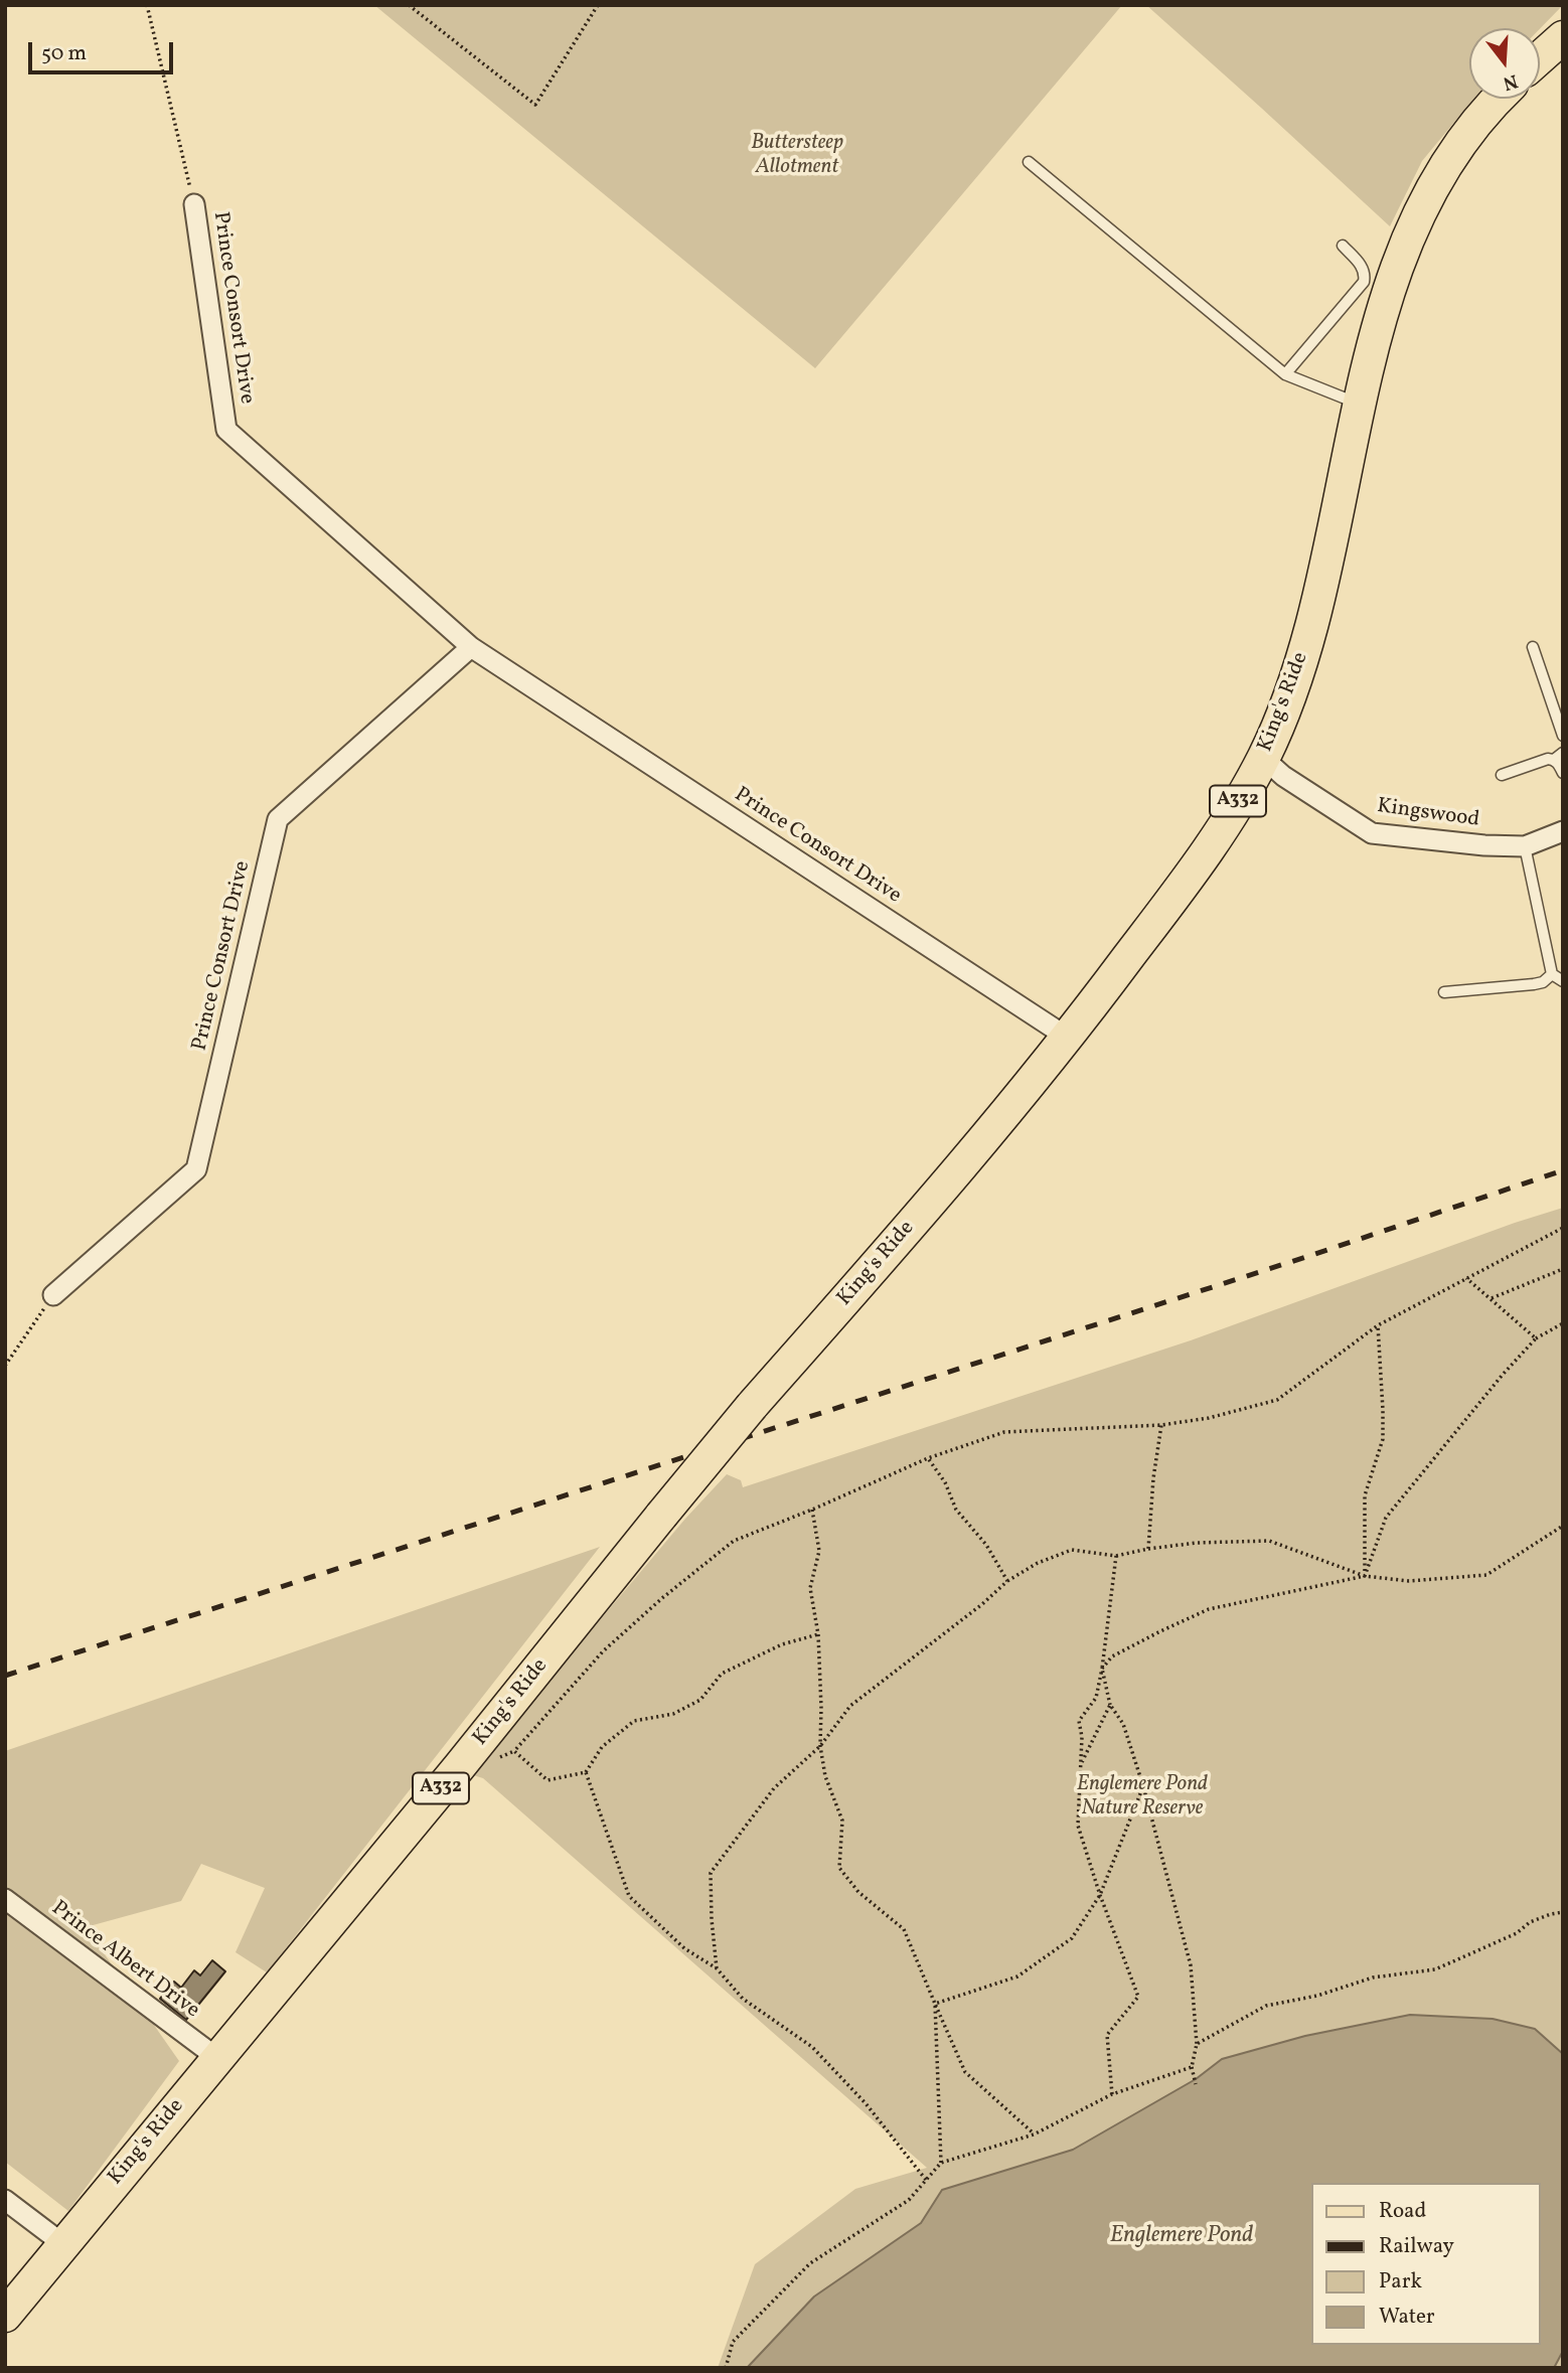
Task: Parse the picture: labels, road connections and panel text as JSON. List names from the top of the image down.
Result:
{
  "streets": {
    "main road": ["King's Ride", "A332"],
    "street": ["Prince Consort Drive", "Kingswood", "Prince Albert Drive"]
  },
  "crossings": [
    ["Prince Consort Drive", "King's Ride"],
    ["King's Ride", "Kingswood"],
    ["King's Ride", "Prince Albert Drive"]
  ],
  "water": ["Englemere Pond"],
  "parks": ["Buttersteep Allotment", "Englemere Pond Nature Reserve"],
  "legend": [
    "Road",
    "Railway",
    "Park",
    "Water"
  ],
  "scale_bar": "50 m",
  "north": "bottom"
}
